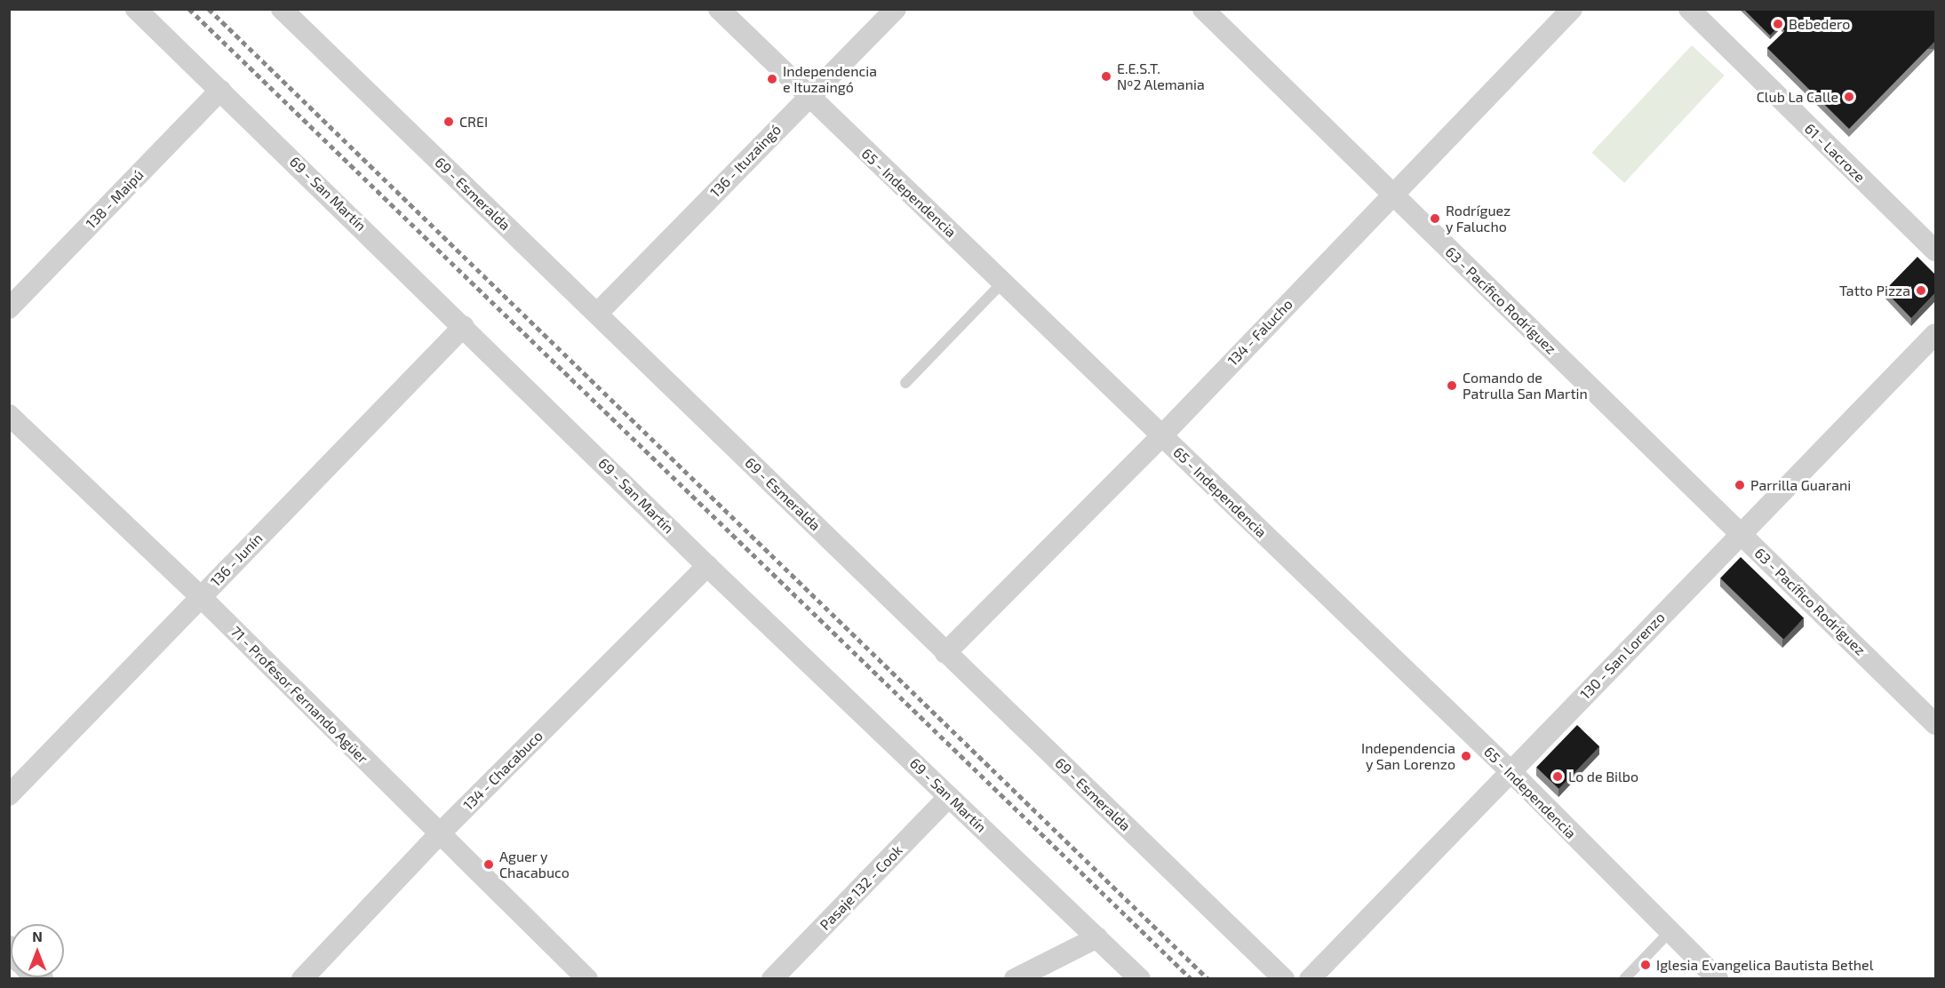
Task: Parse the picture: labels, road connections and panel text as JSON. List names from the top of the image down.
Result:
{
  "streets": {
    "street": [
      "61 - Lacroze",
      "136 - Ituzaingó",
      "65 - Independencia",
      "69 - San Martín",
      "69 - Esmeralda",
      "138 - Maipú",
      "63 - Pacífico Rodríguez",
      "134 - Falucho",
      "136 - Junín",
      "130 - San Lorenzo",
      "71 - Profesor Fernando Agüer",
      "134 - Chacabuco",
      "Pasaje 132 - Cook"
    ]
  },
  "crossings": [
    ["136 - Ituzaingó", "65 - Independencia"],
    ["136 - Ituzaingó", "69 - Esmeralda"],
    ["65 - Independencia", "134 - Falucho"],
    ["65 - Independencia", "130 - San Lorenzo"],
    ["69 - San Martín", "138 - Maipú"],
    ["69 - San Martín", "136 - Junín"],
    ["69 - San Martín", "134 - Chacabuco"],
    ["69 - San Martín", "Pasaje 132 - Cook"],
    ["69 - Esmeralda", "134 - Falucho"],
    ["63 - Pacífico Rodríguez", "134 - Falucho"],
    ["63 - Pacífico Rodríguez", "130 - San Lorenzo"],
    ["136 - Junín", "71 - Profesor Fernando Agüer"],
    ["71 - Profesor Fernando Agüer", "134 - Chacabuco"]
  ],
  "places": [
    "Bebedero",
    "E.E.S.T. Nº2 Alemania",
    "Independencia e Ituzaingó",
    "Club La Calle",
    "CREI",
    "Rodríguez y Falucho",
    "Tatto Pizza",
    "Comando de Patrulla San Martin",
    "Parrilla Guarani",
    "Independencia y San Lorenzo",
    "Lo de Bilbo",
    "Aguer y Chacabuco",
    "Iglesia Evangelica Bautista Bethel"
  ],
  "north": "top"
}
